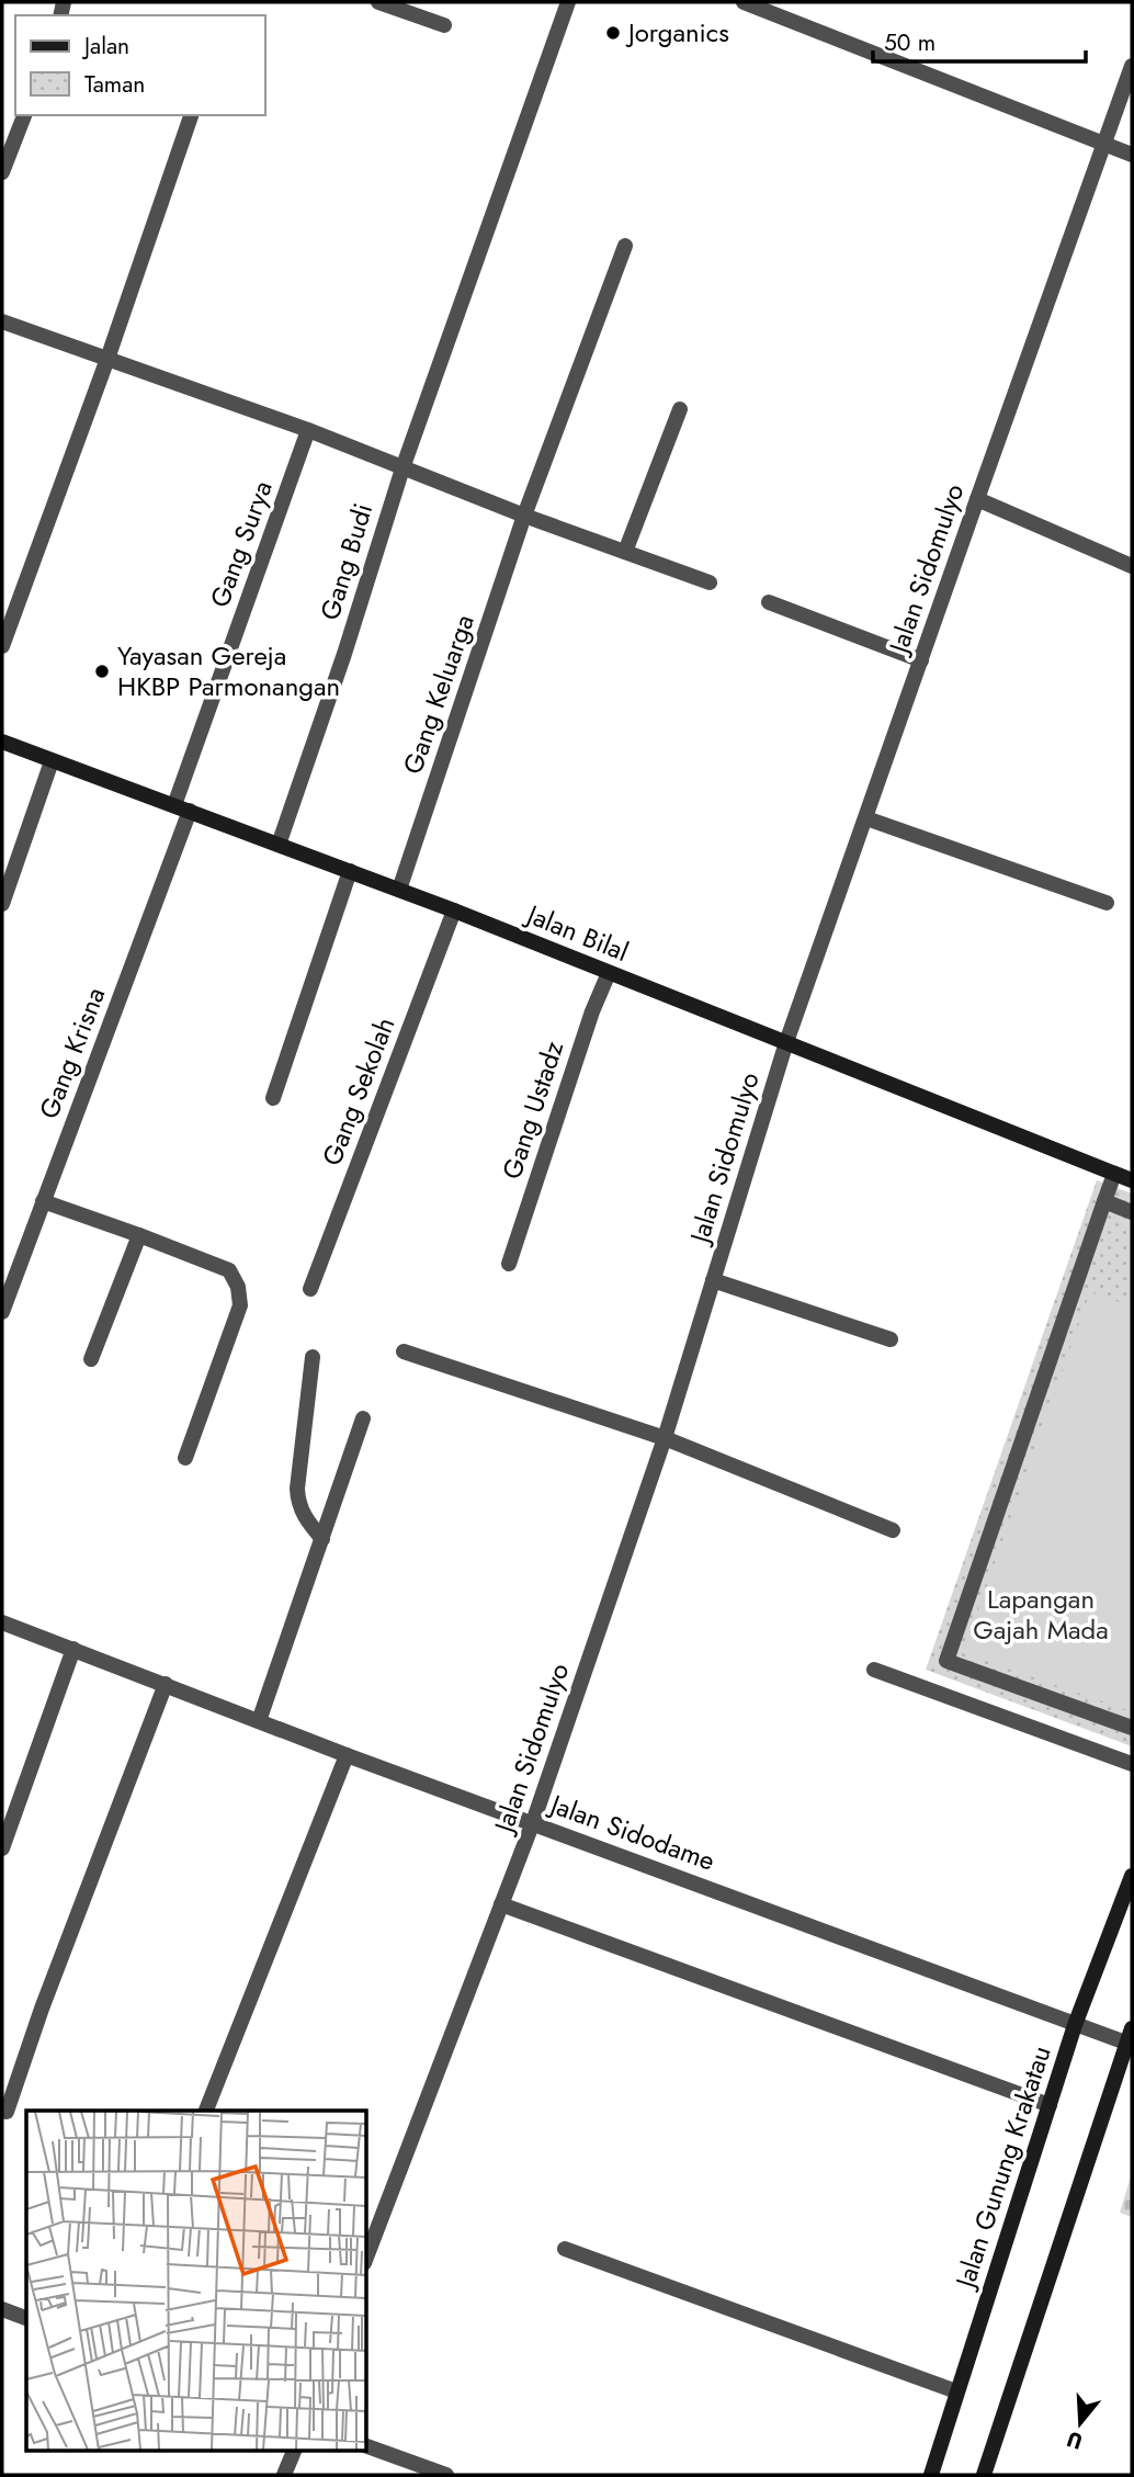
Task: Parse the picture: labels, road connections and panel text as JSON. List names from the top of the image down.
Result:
{
  "streets": {
    "main road": ["Jalan Bilal", "Jalan Gunung Krakatau"],
    "street": [
      "Gang Surya",
      "Gang Budi",
      "Jalan Sidomulyo",
      "Gang Keluarga",
      "Gang Krisna",
      "Gang Sekolah",
      "Gang Ustadz",
      "Jalan Sidodame"
    ]
  },
  "crossings": [
    ["Gang Surya", "Jalan Bilal"],
    ["Gang Surya", "Gang Krisna"],
    ["Gang Budi", "Jalan Bilal"],
    ["Jalan Sidomulyo", "Jalan Bilal"],
    ["Jalan Sidomulyo", "Jalan Sidodame"],
    ["Gang Keluarga", "Jalan Bilal"],
    ["Jalan Bilal", "Gang Krisna"],
    ["Jalan Bilal", "Gang Sekolah"],
    ["Jalan Bilal", "Gang Ustadz"],
    ["Jalan Sidodame", "Jalan Gunung Krakatau"]
  ],
  "parks": ["Lapangan Gajah Mada"],
  "places": ["Jorganics", "Yayasan Gereja HKBP Parmonangan"],
  "legend": ["Jalan", "Taman"],
  "scale_bar": "50 m",
  "north": "bottom"
}
